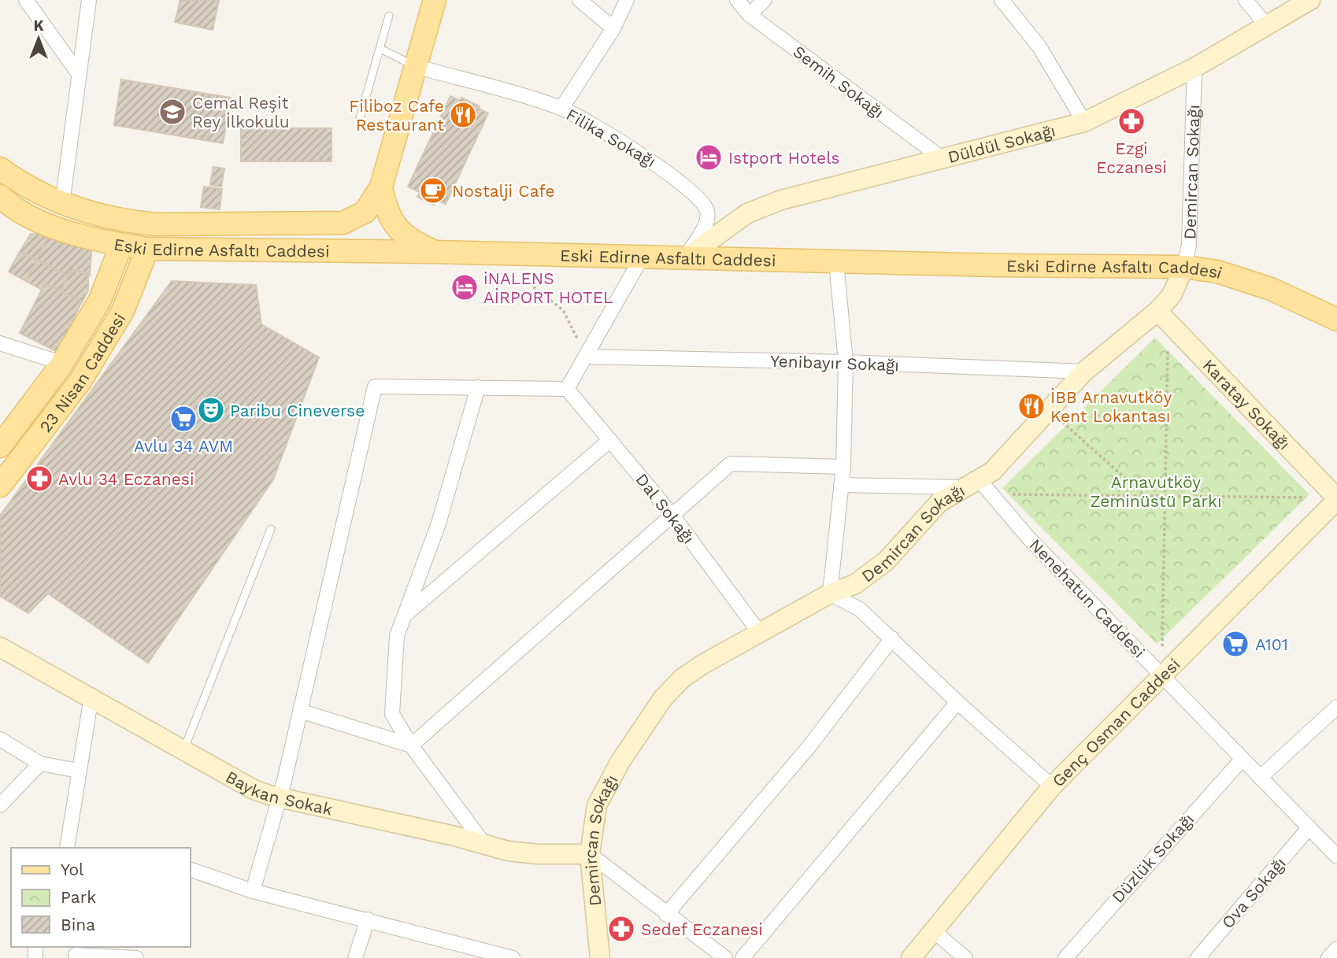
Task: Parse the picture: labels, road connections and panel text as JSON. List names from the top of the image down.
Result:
{
  "streets": {
    "main road": ["Eski Edirne Asfaltı Caddesi", "23 Nisan Caddesi"],
    "street": [
      "Semih Sokağı",
      "Filika Sokağı",
      "Düldül Sokağı",
      "Demircan Sokağı",
      "Yenibayır Sokağı",
      "Karatay Sokağı",
      "Dal Sokağı",
      "Nenehatun Caddesi",
      "Genç Osman Caddesi",
      "Baykan Sokak",
      "Düzlük Sokağı",
      "Ova Sokağı"
    ]
  },
  "crossings": [
    ["Semih Sokağı", "Düldül Sokağı"],
    ["Filika Sokağı", "Düldül Sokağı"],
    ["Filika Sokağı", "Eski Edirne Asfaltı Caddesi"],
    ["Düldül Sokağı", "Demircan Sokağı"],
    ["Düldül Sokağı", "Eski Edirne Asfaltı Caddesi"],
    ["Demircan Sokağı", "Eski Edirne Asfaltı Caddesi"],
    ["Demircan Sokağı", "Yenibayır Sokağı"],
    ["Demircan Sokağı", "Karatay Sokağı"],
    ["Demircan Sokağı", "Dal Sokağı"],
    ["Demircan Sokağı", "Nenehatun Caddesi"],
    ["Demircan Sokağı", "Baykan Sokak"],
    ["Eski Edirne Asfaltı Caddesi", "23 Nisan Caddesi"],
    ["Karatay Sokağı", "Genç Osman Caddesi"],
    ["Nenehatun Caddesi", "Genç Osman Caddesi"],
    ["Nenehatun Caddesi", "Düzlük Sokağı"],
    ["Nenehatun Caddesi", "Ova Sokağı"]
  ],
  "parks": ["Arnavutköy Zeminüstü Parkı"],
  "places": {
    "school or university": ["Cemal Reşit Rey İlkokulu"],
    "restaurant": ["Filiboz Cafe Restaurant", "İBB Arnavutköy Kent Lokantası"],
    "pharmacy": ["Ezgi Eczanesi", "Avlu 34 Eczanesi", "Sedef Eczanesi"],
    "hotel": ["Istport Hotels", "iNALENS AİRPORT HOTEL"],
    "cafe": ["Nostalji Cafe"],
    "theatre": ["Paribu Cineverse"],
    "supermarket": ["Avlu 34 AVM", "A101"]
  },
  "legend": ["Yol", "Park", "Bina"],
  "north": "top"
}
